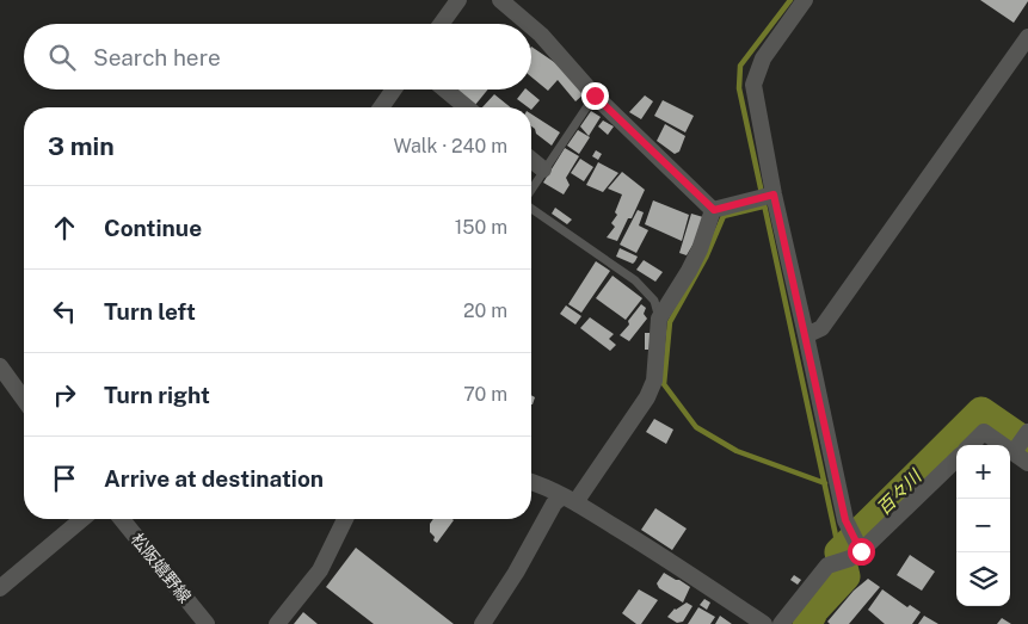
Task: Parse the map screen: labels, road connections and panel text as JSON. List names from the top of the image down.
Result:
{
  "streets": {
    "street": ["松阪嬉野線"]
  },
  "water": ["百々川"],
  "page": {
    "search": "Search here",
    "heading": ["3 min", "Walk · 240 m"],
    "list": [
      ["Continue", "150 m"],
      ["Turn left", "20 m"],
      ["Turn right", "70 m"],
      "Arrive at destination"
    ],
    "map_buttons": ["+", "−"]
  }
}
